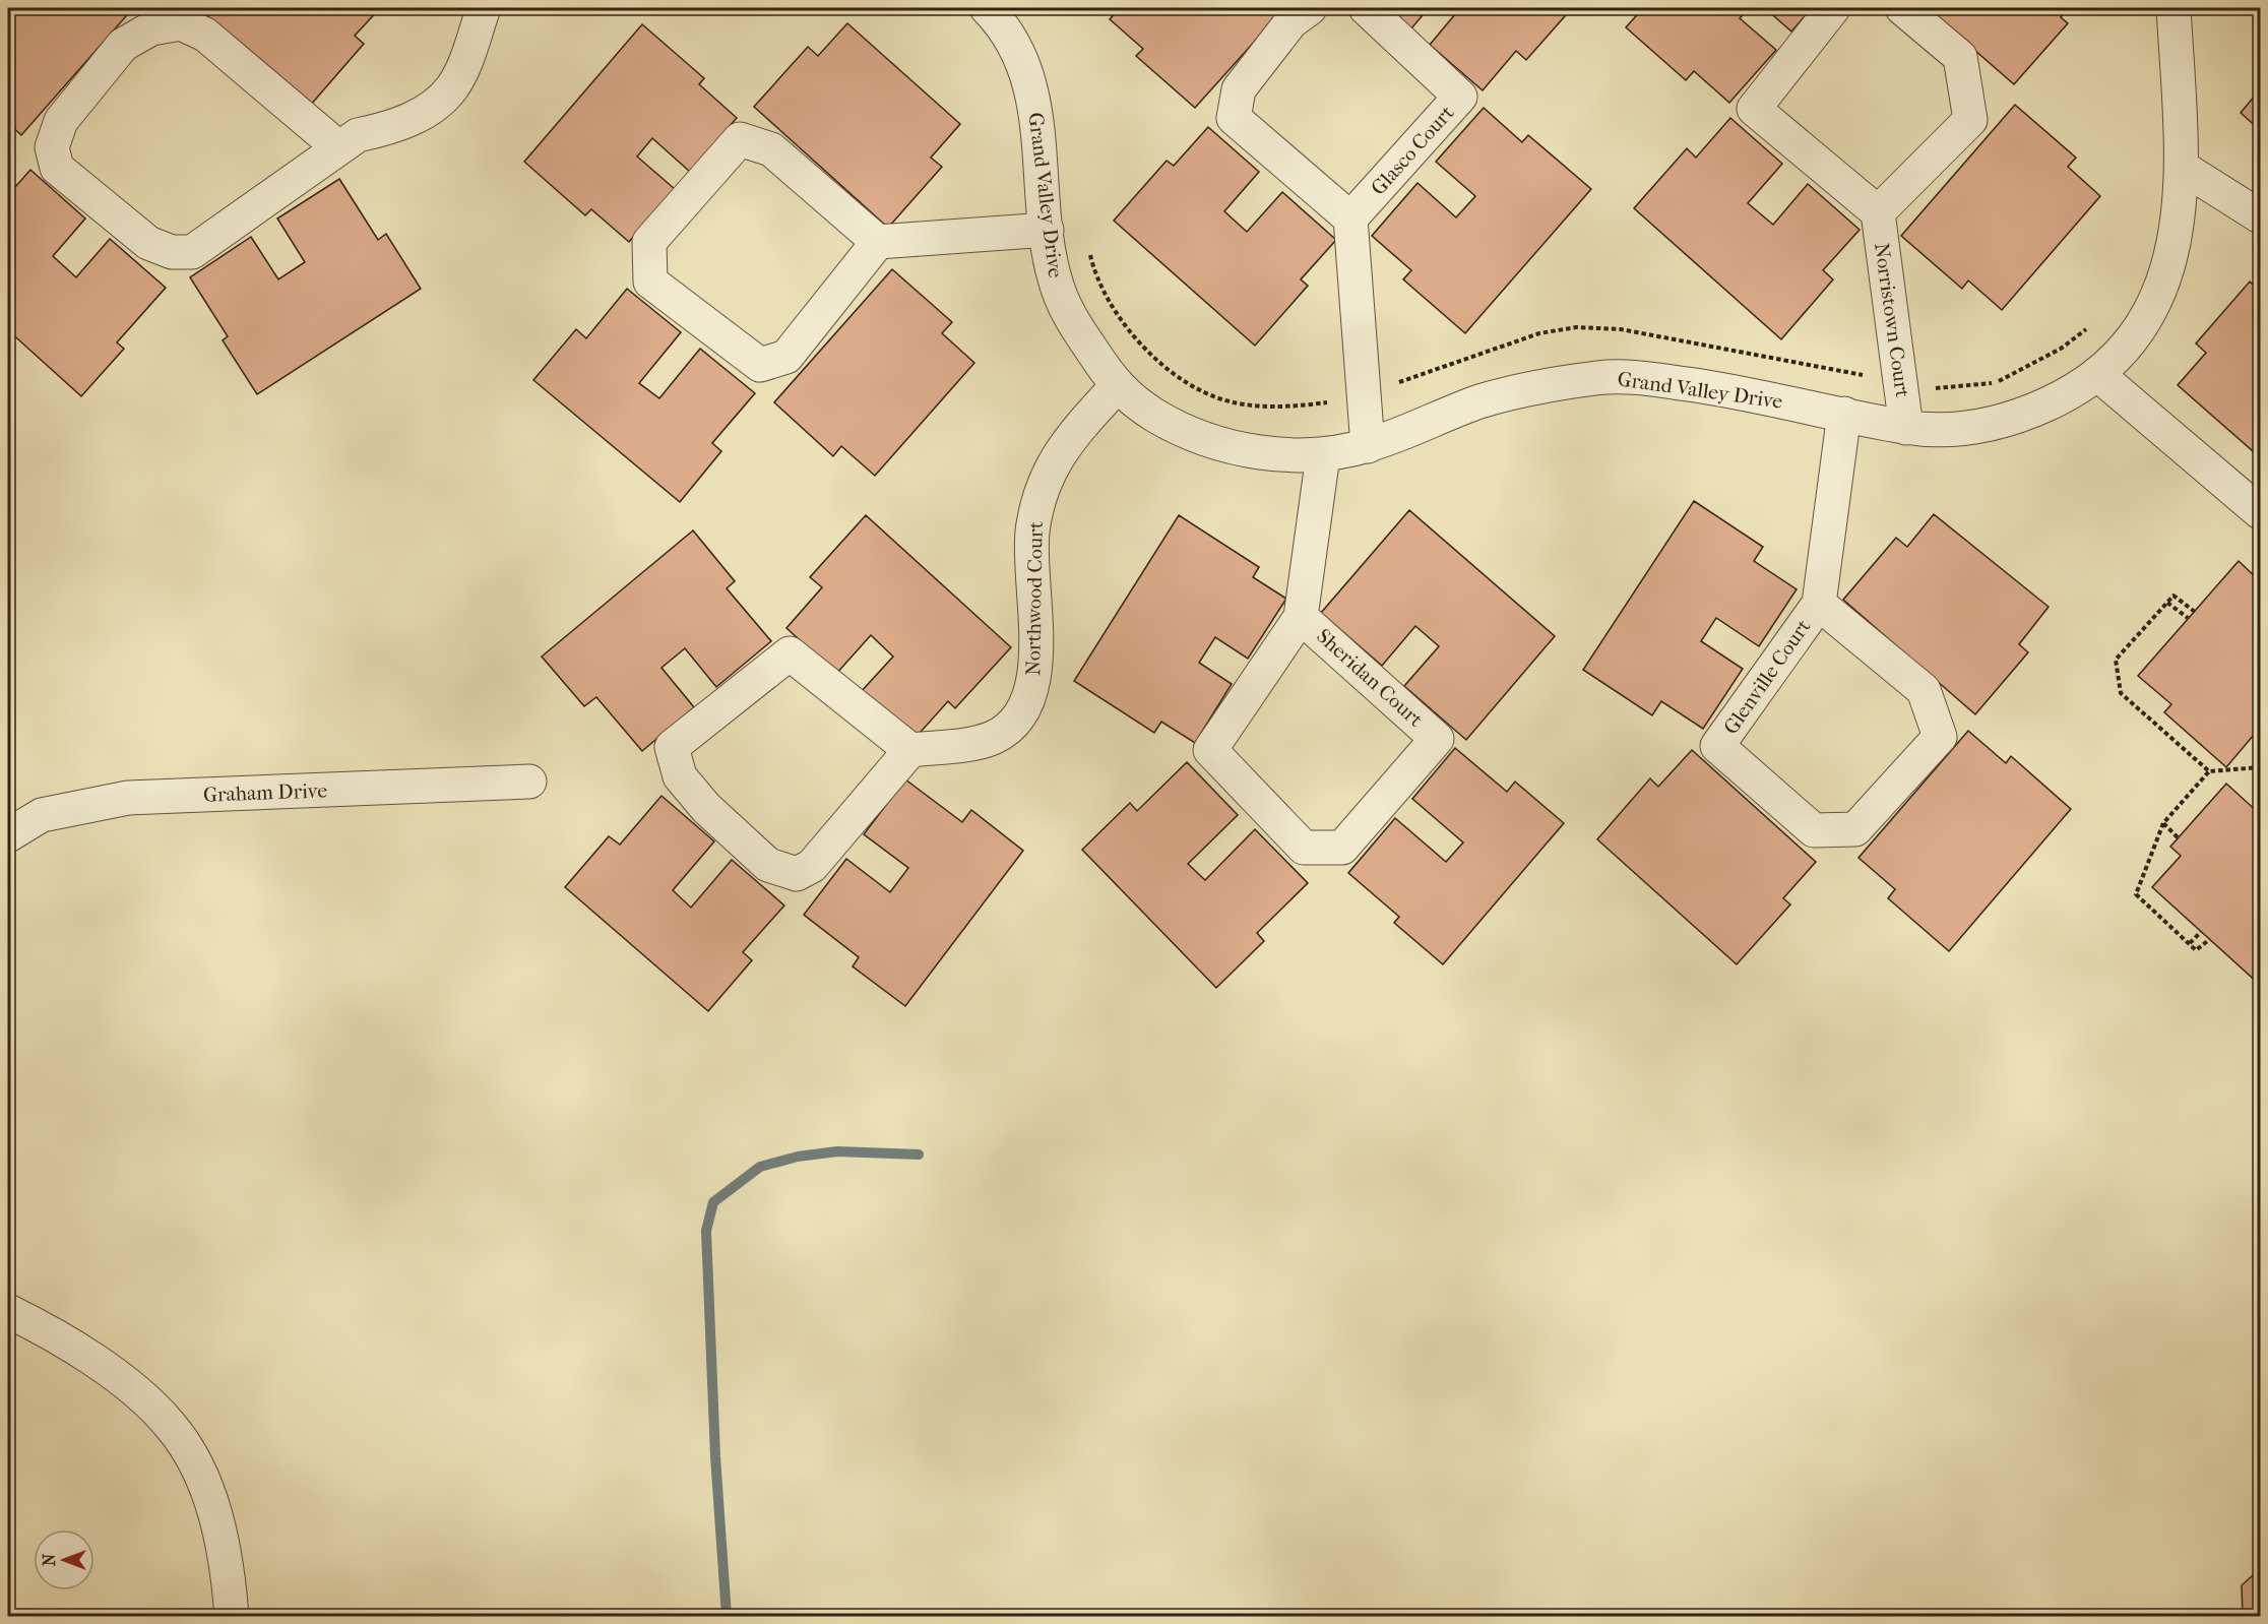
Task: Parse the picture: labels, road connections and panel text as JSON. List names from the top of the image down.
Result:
{
  "streets": {
    "street": [
      "Glasco Court",
      "Grand Valley Drive",
      "Norristown Court",
      "Northwood Court",
      "Glenville Court",
      "Sheridan Court",
      "Graham Drive"
    ]
  },
  "crossings": [
    ["Grand Valley Drive", "Norristown Court"],
    ["Grand Valley Drive", "Northwood Court"],
    ["Grand Valley Drive", "Glenville Court"],
    ["Grand Valley Drive", "Sheridan Court"]
  ],
  "north": "left"
}
